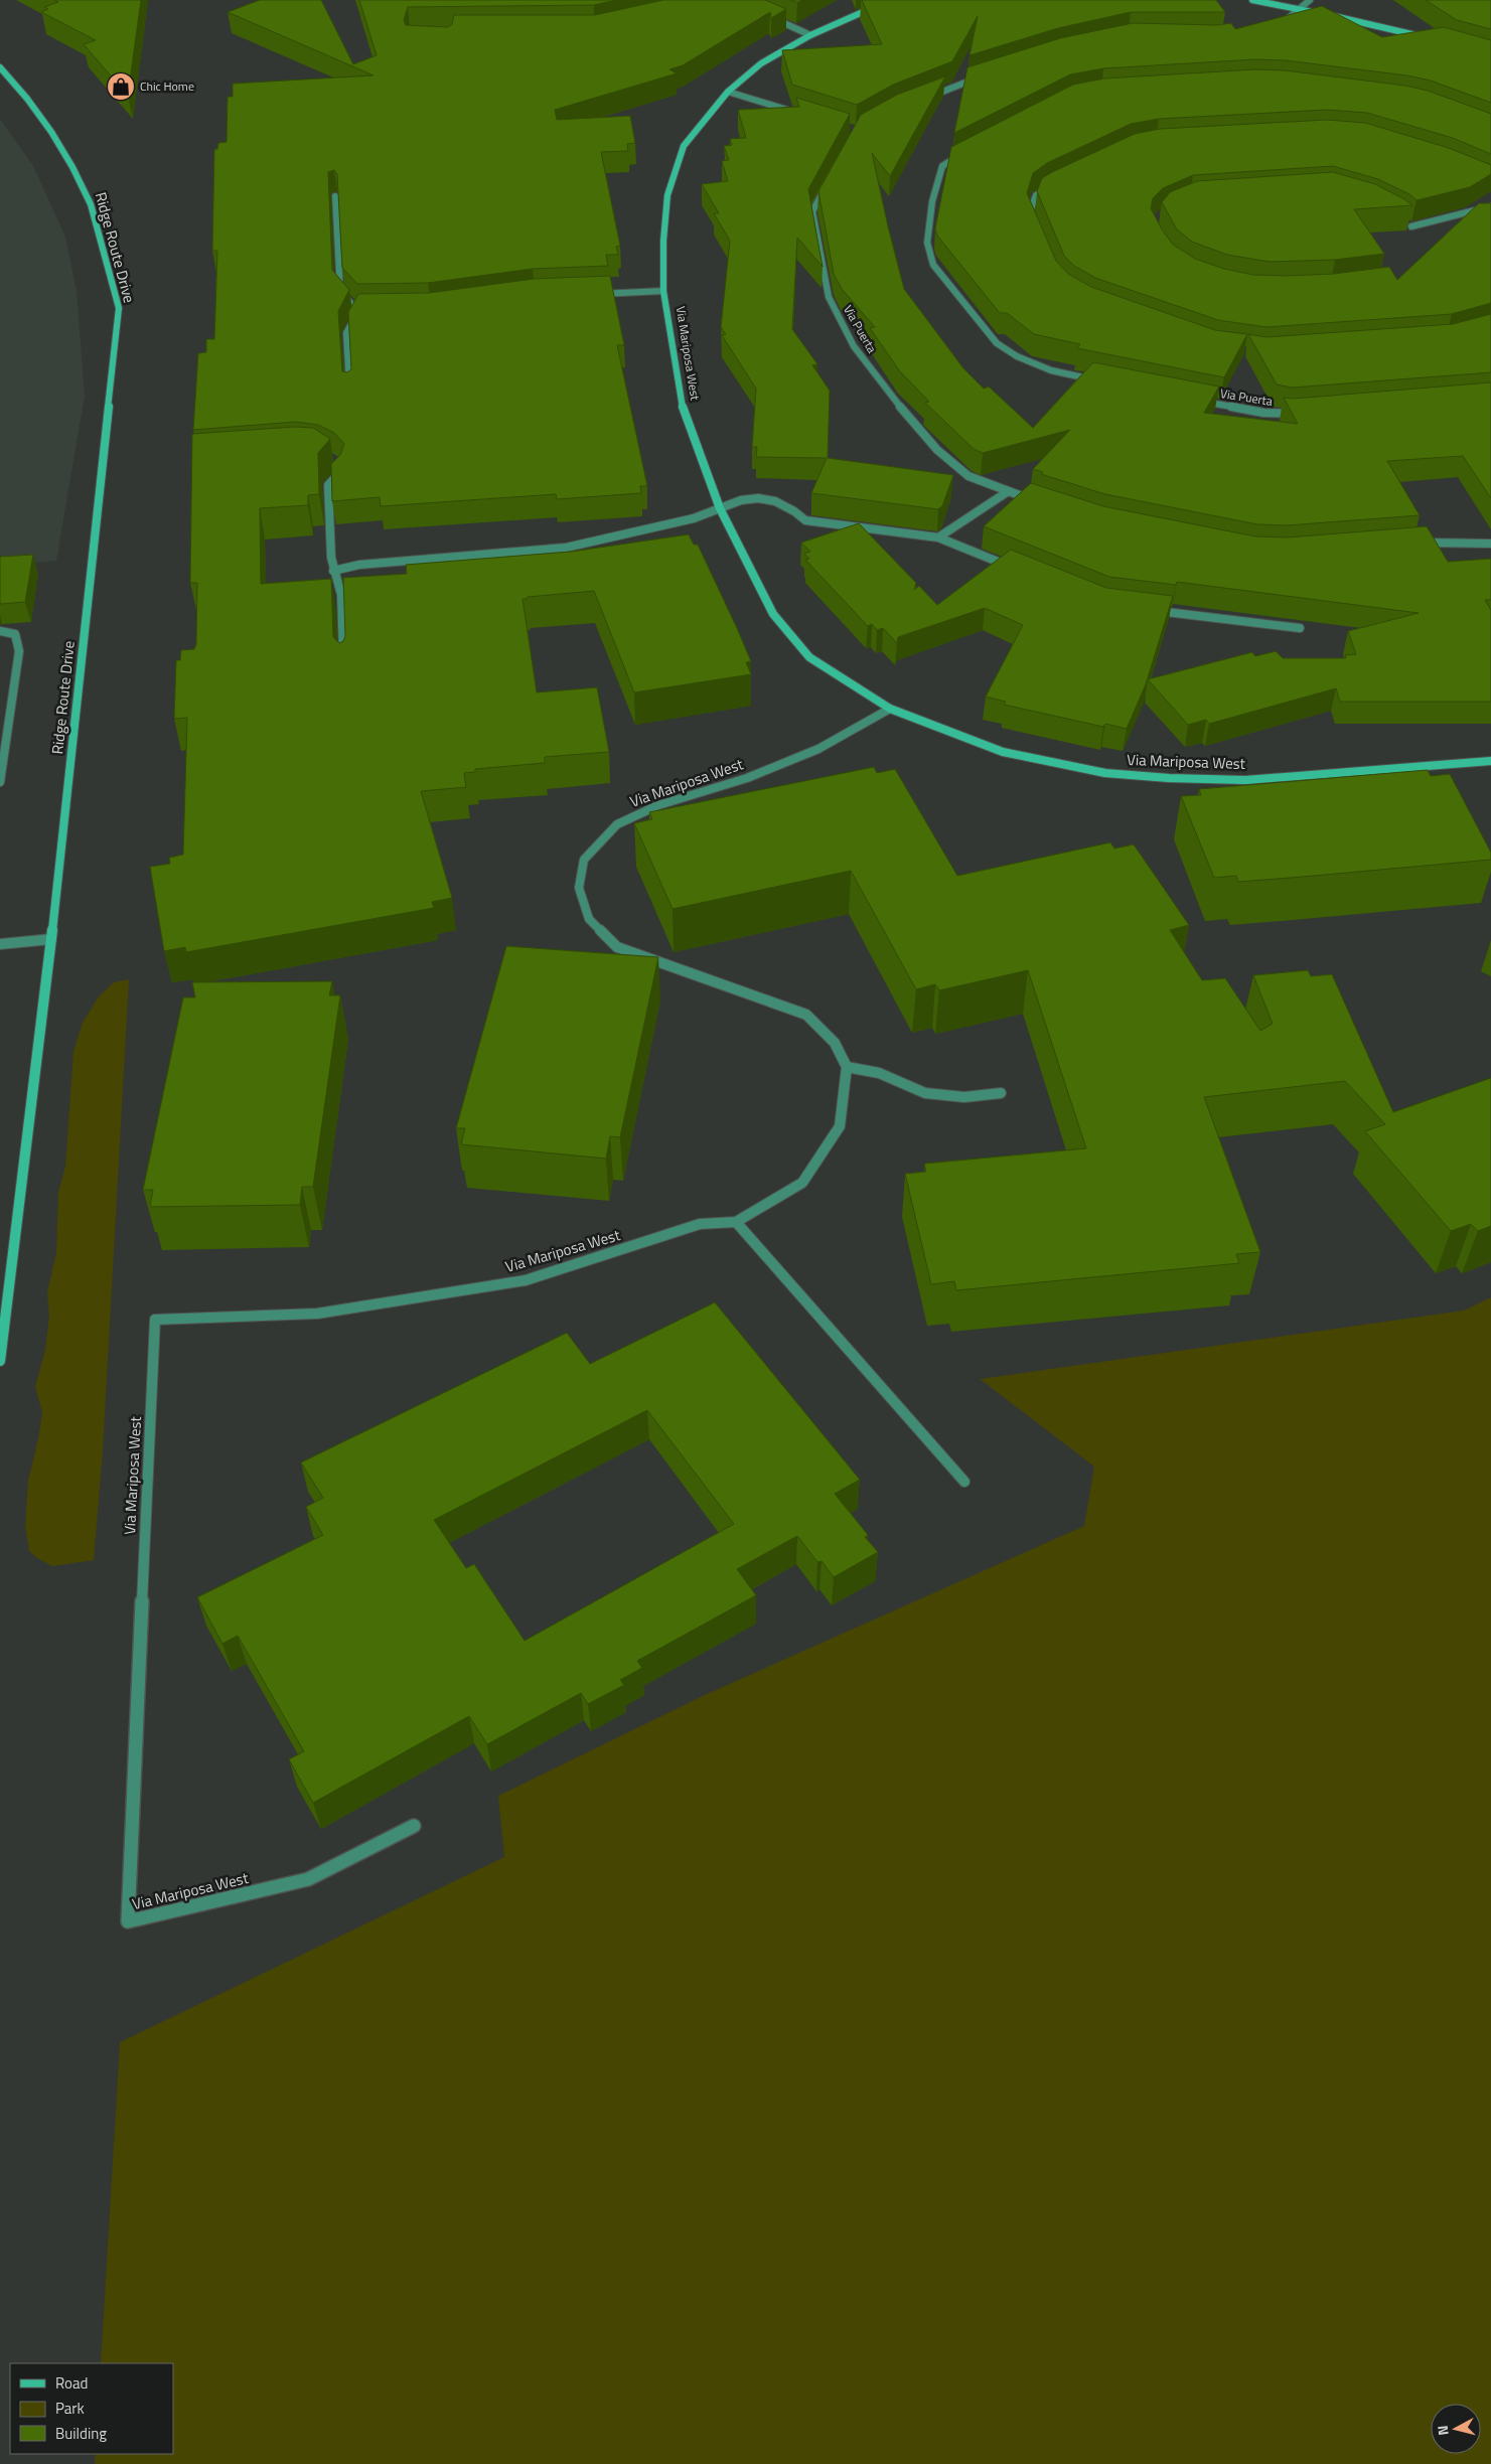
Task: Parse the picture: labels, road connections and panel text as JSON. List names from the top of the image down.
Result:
{
  "streets": {
    "street": ["Ridge Route Drive", "Via Puerta", "Via Mariposa West"]
  },
  "places": {
    "shop": ["Chic Home"]
  },
  "legend": ["Road", "Park", "Building"],
  "north": "left"
}
